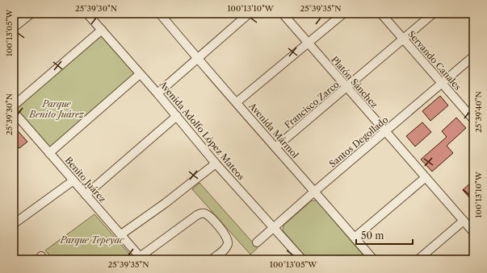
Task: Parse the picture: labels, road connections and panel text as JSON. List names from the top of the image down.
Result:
{
  "streets": {
    "street": [
      "Servando Canales",
      "Platón Sánchez",
      "Francisco Zarco",
      "Avenida Adolfo López Mateos",
      "Avenida Mármol",
      "Santos Degollado",
      "Benito Juárez"
    ]
  },
  "crossings": [
    ["Servando Canales", "Francisco Zarco"],
    ["Servando Canales", "Santos Degollado"],
    ["Platón Sánchez", "Francisco Zarco"],
    ["Platón Sánchez", "Santos Degollado"],
    ["Francisco Zarco", "Avenida Mármol"],
    ["Avenida Adolfo López Mateos", "Santos Degollado"],
    ["Avenida Mármol", "Santos Degollado"]
  ],
  "parks": ["Parque Benito Juárez", "Parque Tepeyac"],
  "scale_bar": "50 m",
  "coordinates": [
    "25°39'30\"N",
    "100°13'10\"W",
    "25°39'35\"N",
    "100°13'05\"W",
    "25°39'40\"N"
  ]
}
